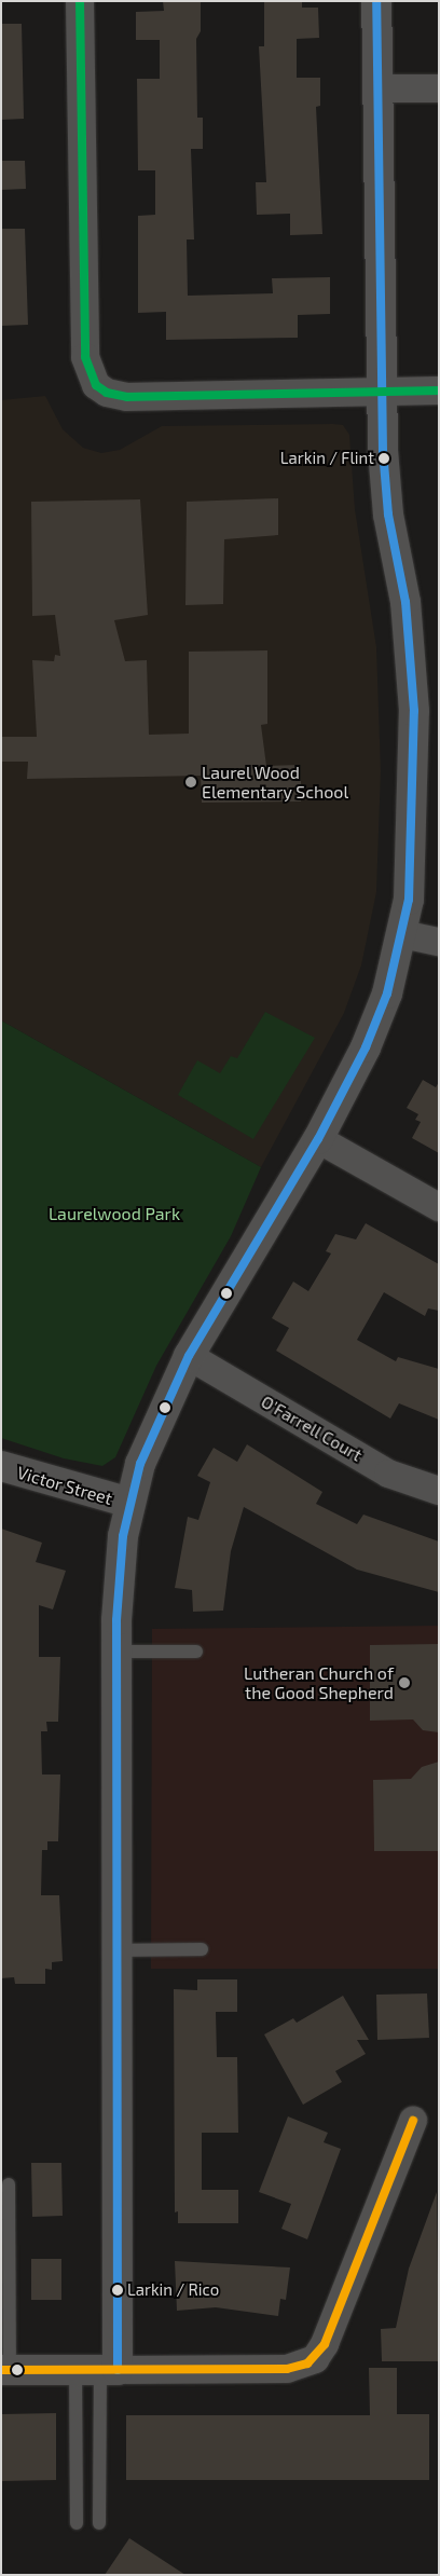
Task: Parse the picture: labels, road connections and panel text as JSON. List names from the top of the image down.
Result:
{
  "streets": {
    "street": ["O'Farrell Court", "Victor Street"]
  },
  "parks": ["Laurelwood Park"],
  "places": [
    "Larkin / Flint",
    "Laurel Wood Elementary School",
    "Lutheran Church of the Good Shepherd",
    "Larkin / Rico"
  ]
}
